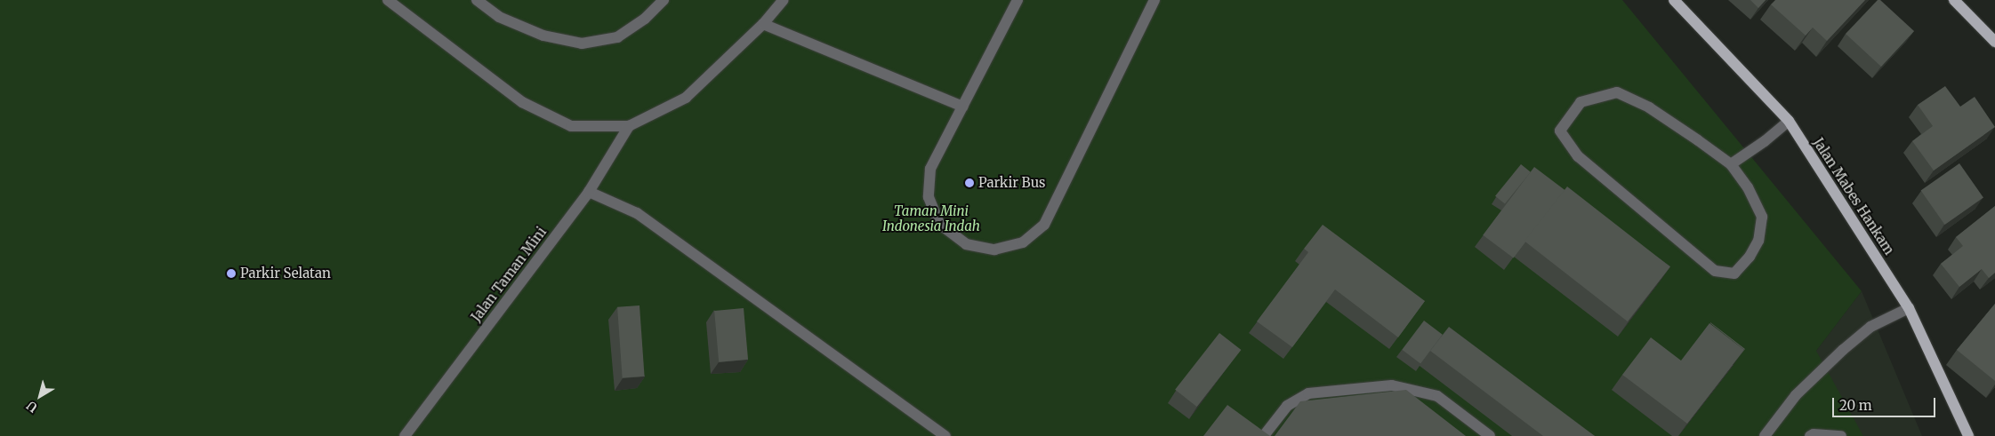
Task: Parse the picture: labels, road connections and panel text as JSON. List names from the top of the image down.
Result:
{
  "streets": {
    "main road": ["Jalan Mabes Hankam"],
    "lane": ["Jalan Taman Mini"]
  },
  "parks": ["Taman Mini Indonesia Indah"],
  "places": ["Parkir Bus", "Parkir Selatan"],
  "scale_bar": "20 m",
  "north": "bottom left"
}
